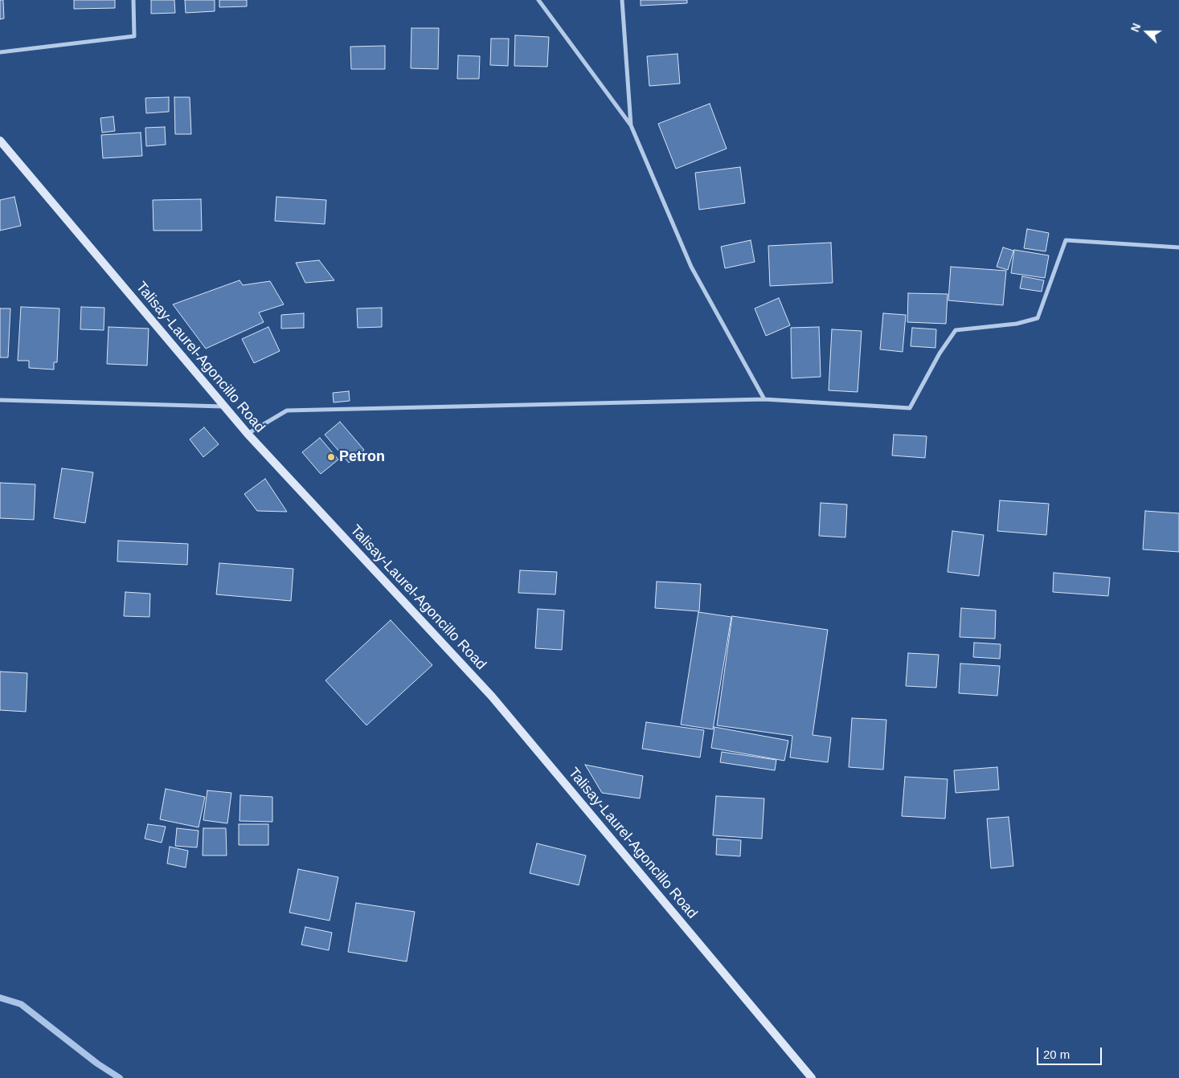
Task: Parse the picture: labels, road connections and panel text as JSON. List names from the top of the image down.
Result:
{
  "streets": {
    "main road": ["Talisay-Laurel-Agoncillo Road"]
  },
  "places": ["Petron"],
  "scale_bar": "20 m",
  "north": "left"
}
